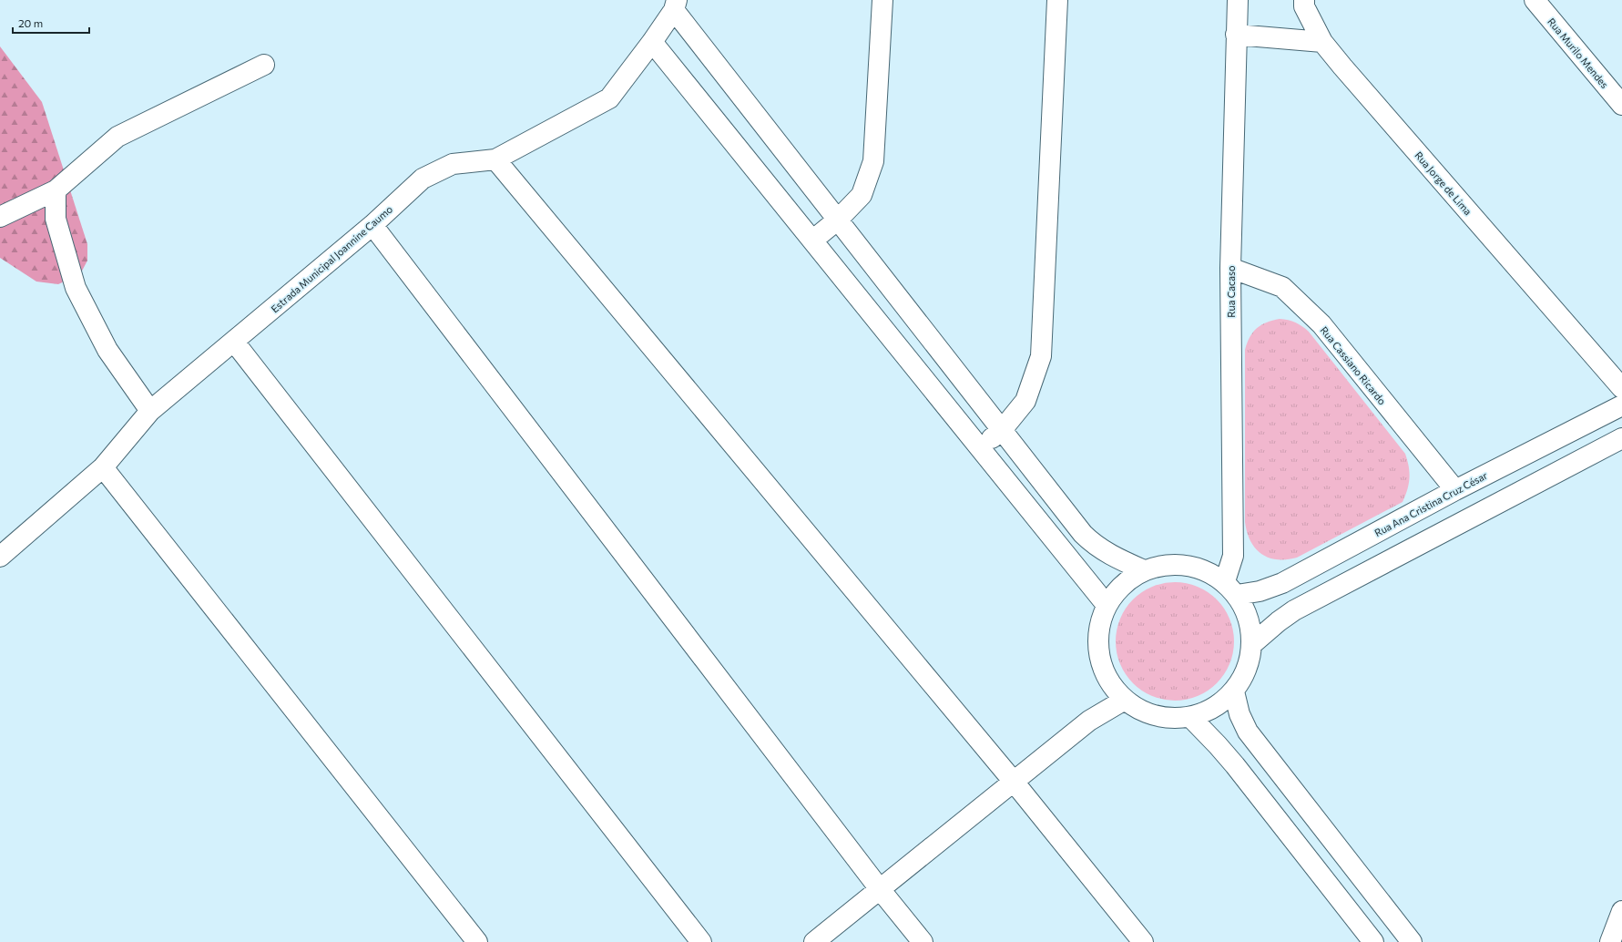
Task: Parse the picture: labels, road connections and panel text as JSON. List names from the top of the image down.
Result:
{
  "streets": {
    "street": [
      "Rua Murilo Mendes",
      "Rua Jorge de Lima",
      "Estrada Municipal Joannine Caumo",
      "Rua Cacaso",
      "Rua Cassiano Ricardo",
      "Rua Ana Cristina Cruz César"
    ]
  },
  "crossings": [
    ["Rua Cacaso", "Rua Cassiano Ricardo"],
    ["Rua Cacaso", "Rua Ana Cristina Cruz César"],
    ["Rua Cassiano Ricardo", "Rua Ana Cristina Cruz César"]
  ],
  "scale_bar": "20 m"
}
